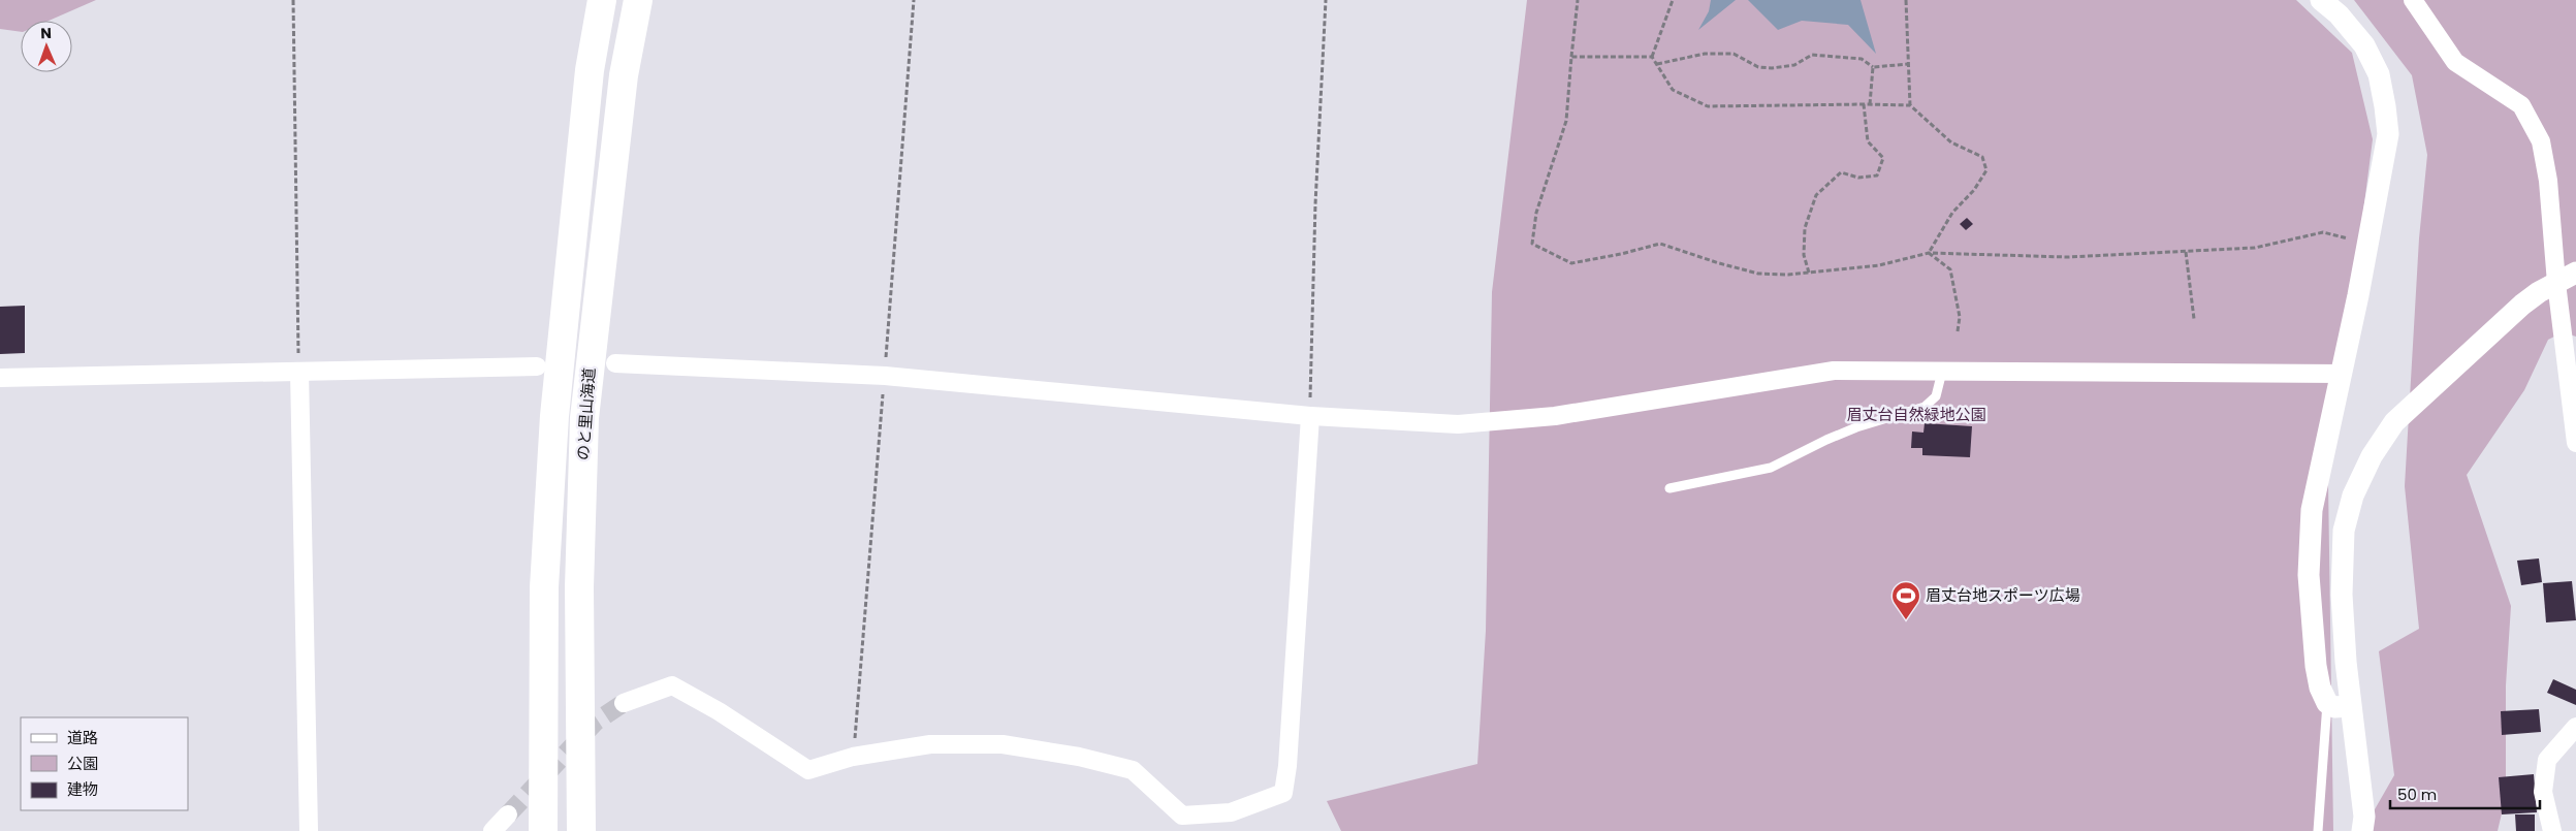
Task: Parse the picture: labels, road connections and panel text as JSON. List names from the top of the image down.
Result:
{
  "streets": {
    "highway": ["のと里山海道"]
  },
  "parks": ["眉丈台自然緑地公園"],
  "places": {
    "sports": ["眉丈台地スポーツ広場"]
  },
  "legend": ["道路", "公園", "建物"],
  "scale_bar": "50 m",
  "north": "top"
}
